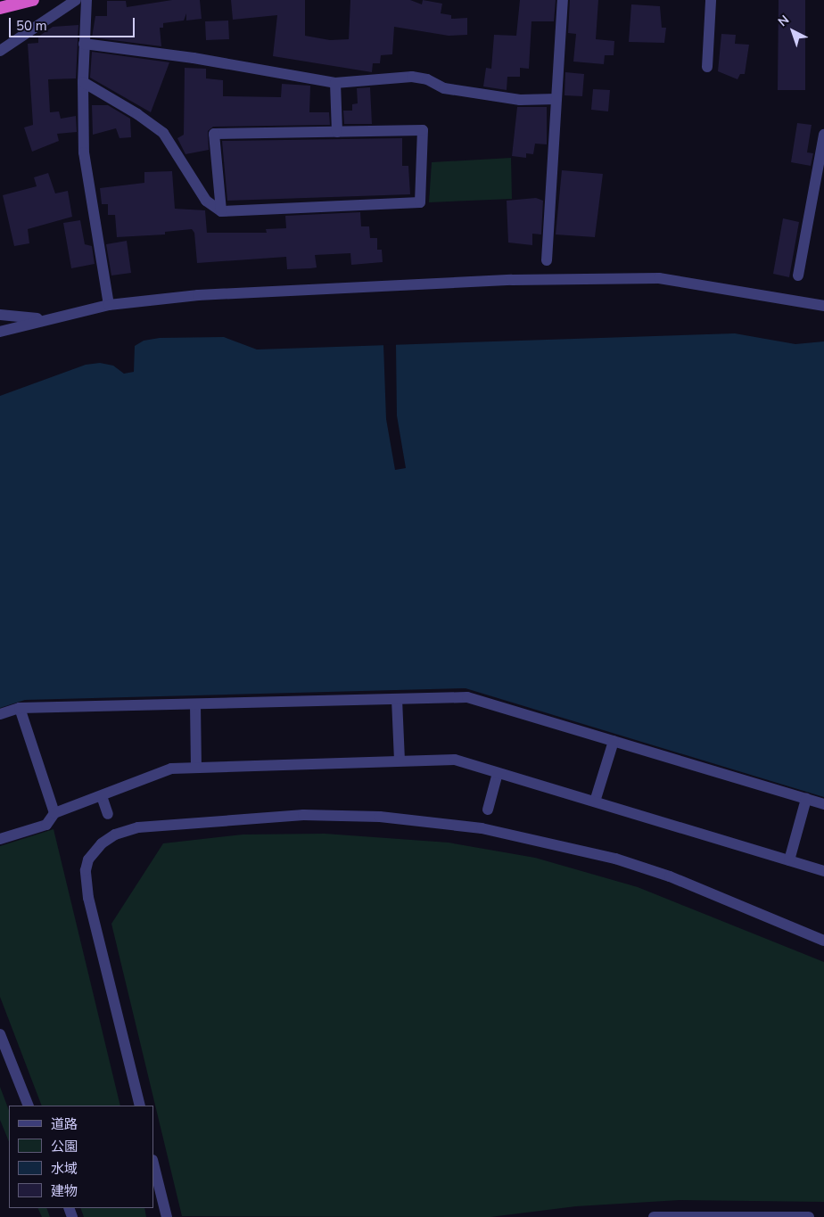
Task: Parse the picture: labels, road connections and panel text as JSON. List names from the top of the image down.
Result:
{
  "legend": [
    "道路",
    "公園",
    "水域",
    "建物"
  ],
  "scale_bar": "50 m",
  "north": "top left"
}
